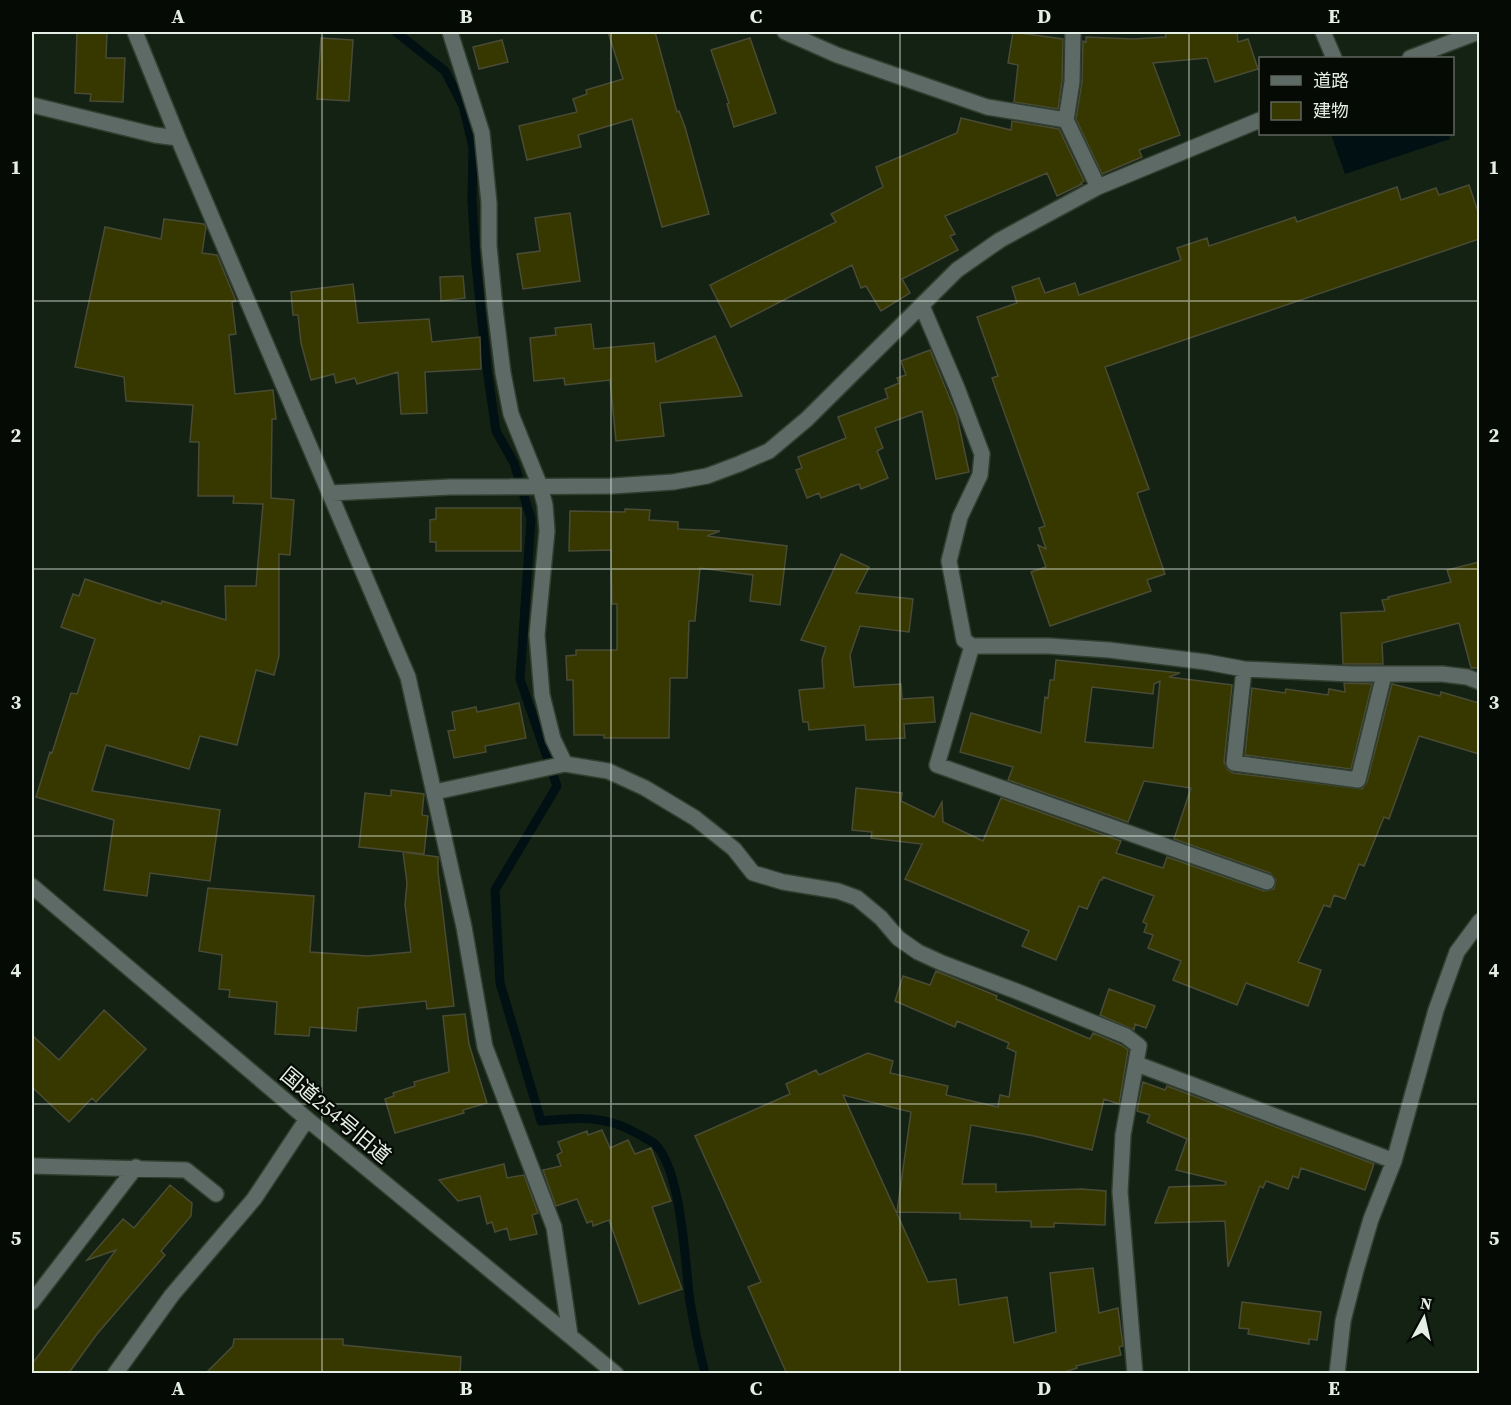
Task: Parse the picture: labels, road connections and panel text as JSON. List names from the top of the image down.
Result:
{
  "streets": {
    "street": ["国道254号旧道"]
  },
  "legend": ["道路", "建物"],
  "north": "top",
  "grid": {
    "columns": [
      "A",
      "B",
      "C",
      "D",
      "E"
    ],
    "rows": [
      "1",
      "2",
      "3",
      "4",
      "5"
    ]
  }
}
